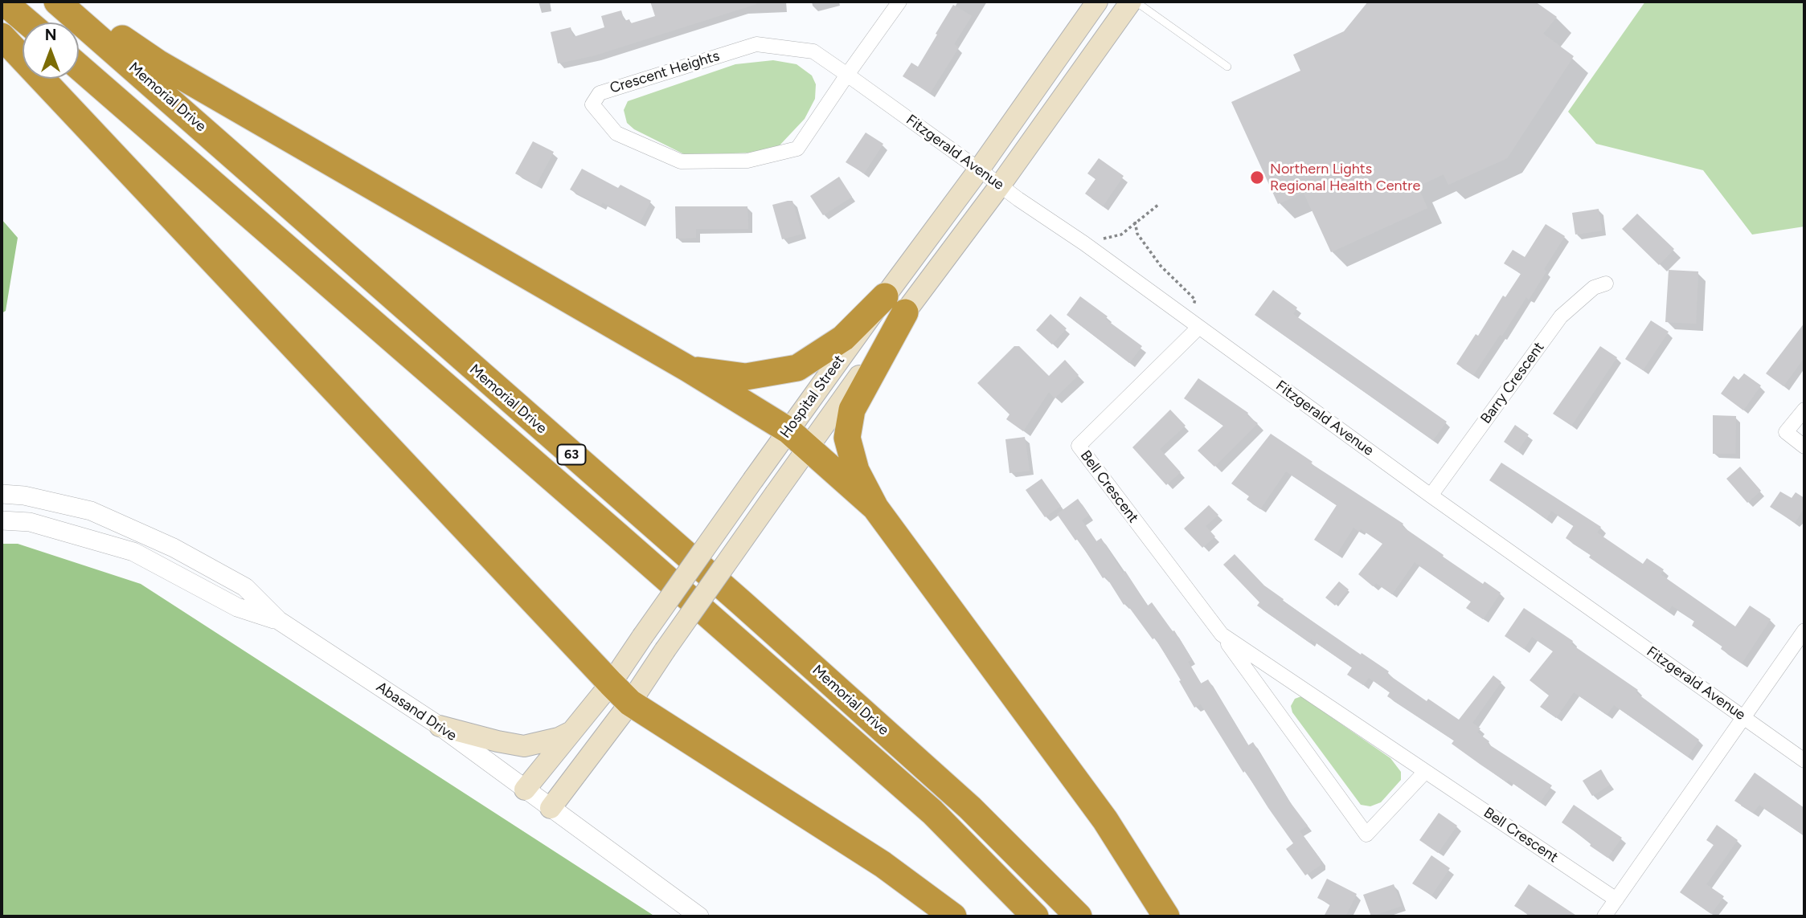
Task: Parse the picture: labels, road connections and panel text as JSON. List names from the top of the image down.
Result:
{
  "streets": {
    "highway": ["Memorial Drive", "63"],
    "main road": ["Hospital Street"],
    "street": [
      "Crescent Heights",
      "Fitzgerald Avenue",
      "Barry Crescent",
      "Bell Crescent",
      "Abasand Drive"
    ]
  },
  "crossings": [
    ["Crescent Heights", "Fitzgerald Avenue"],
    ["Fitzgerald Avenue", "Barry Crescent"],
    ["Fitzgerald Avenue", "Hospital Street"],
    ["Fitzgerald Avenue", "Bell Crescent"],
    ["Hospital Street", "Abasand Drive"]
  ],
  "places": ["Northern Lights Regional Health Centre"],
  "north": "top"
}
